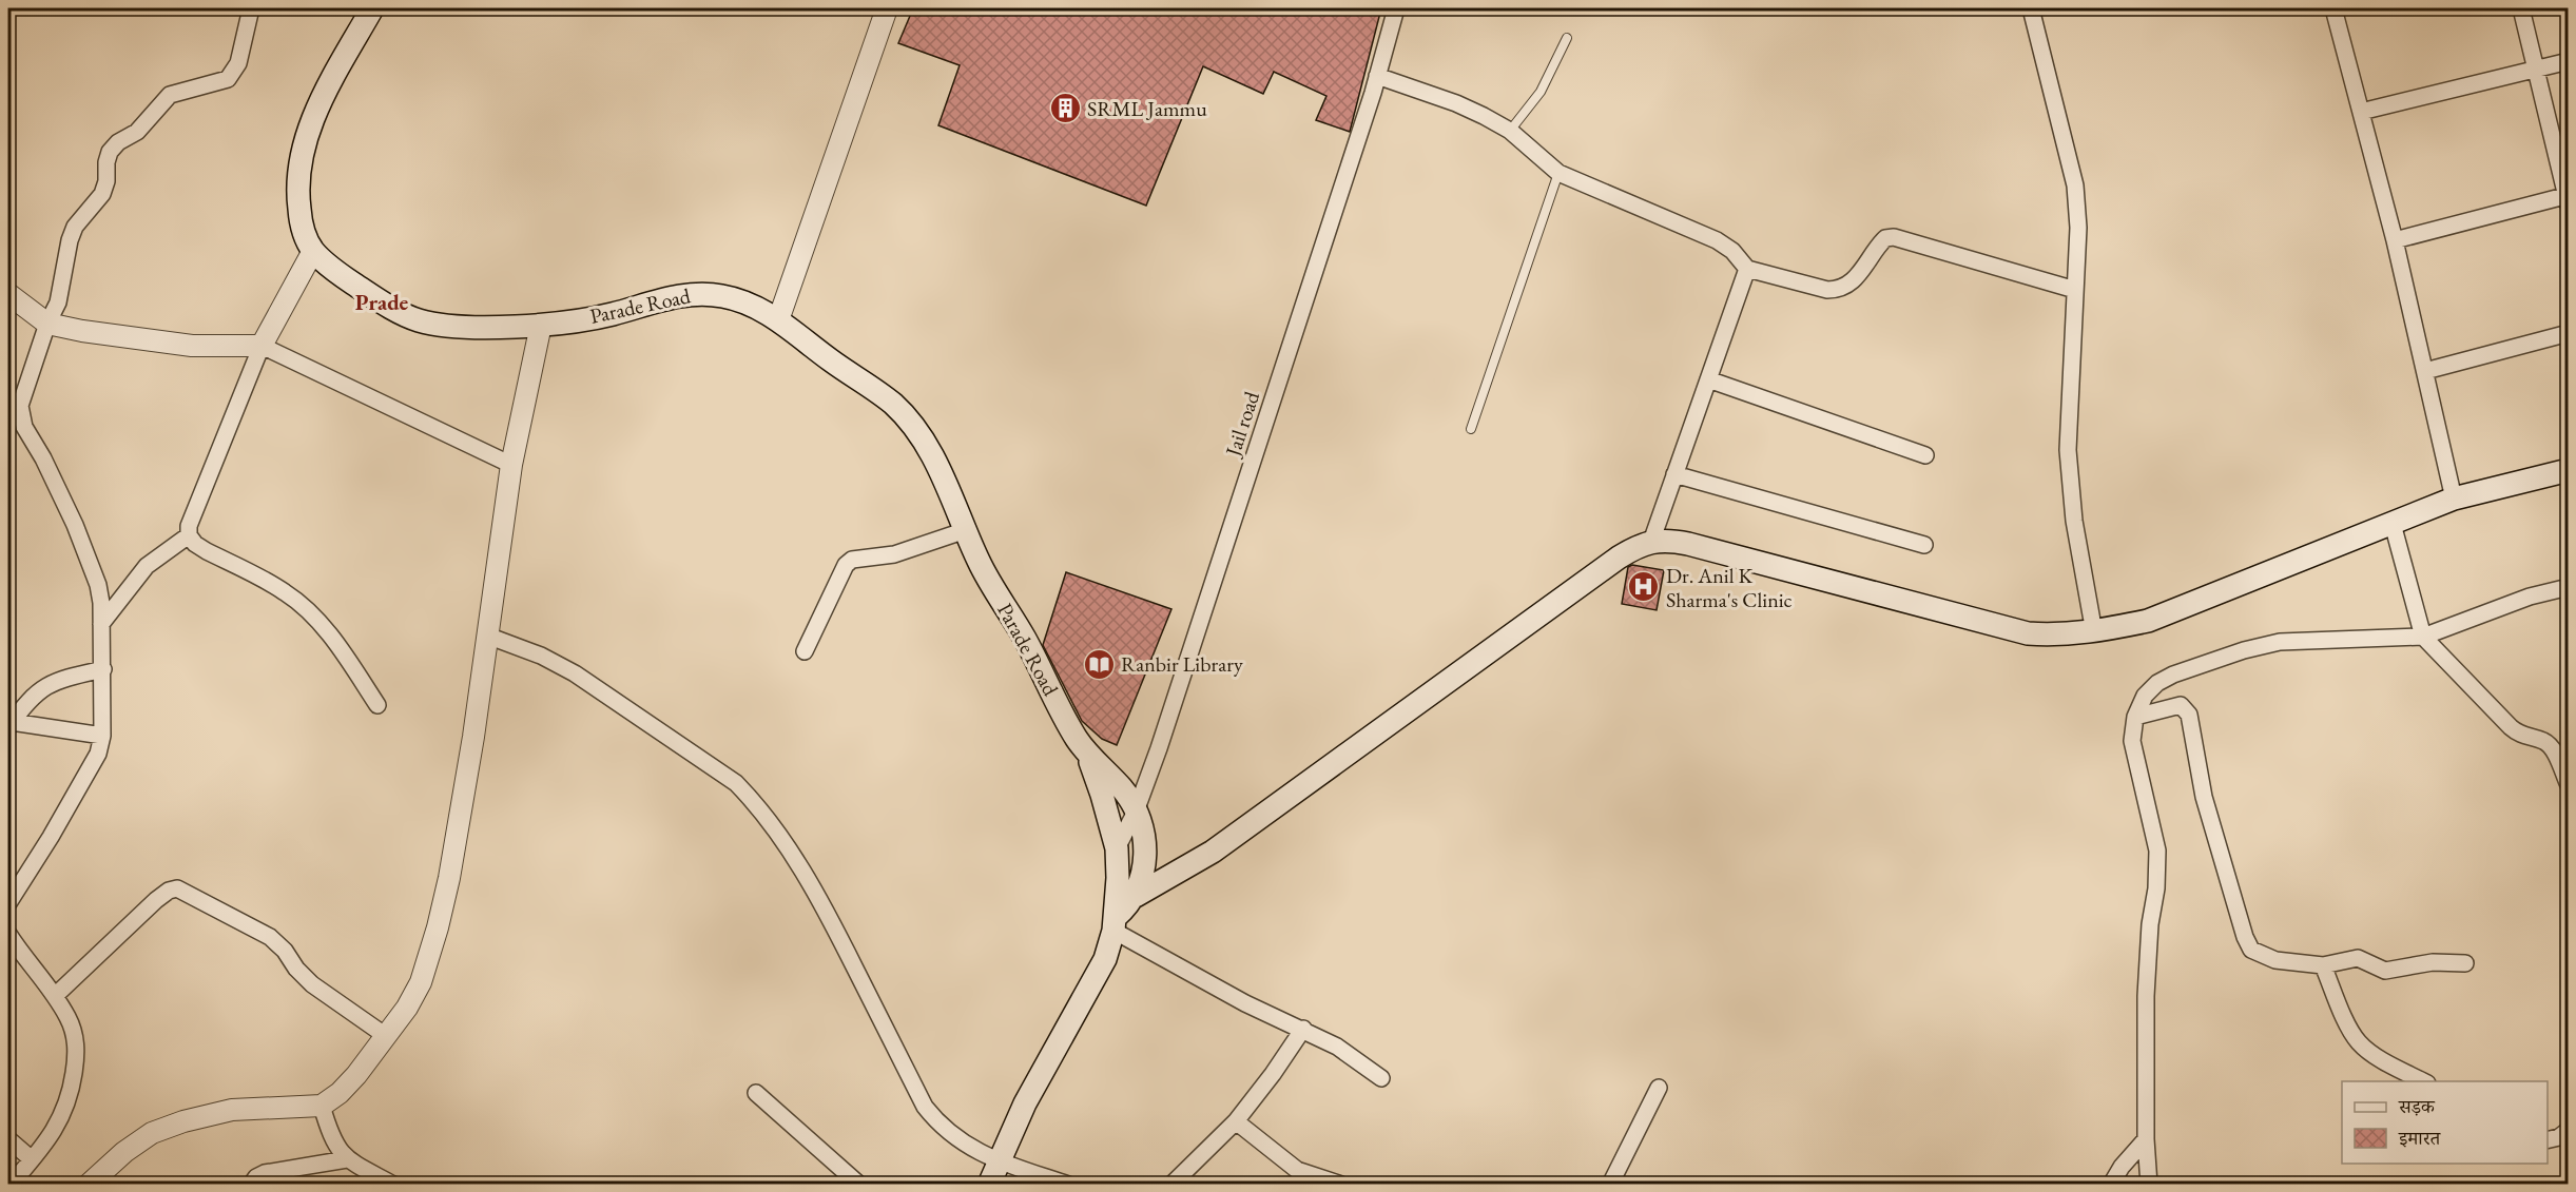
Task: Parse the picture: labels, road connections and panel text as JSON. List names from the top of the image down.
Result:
{
  "streets": {
    "main road": ["Parade Road"],
    "street": ["Jail road"]
  },
  "districts": ["Prade"],
  "places": {
    "building": ["SRML Jammu"],
    "hospital": ["Dr. Anil K Sharma's Clinic"],
    "library": ["Ranbir Library"]
  },
  "legend": ["सड़क", "इमारत"]
}
